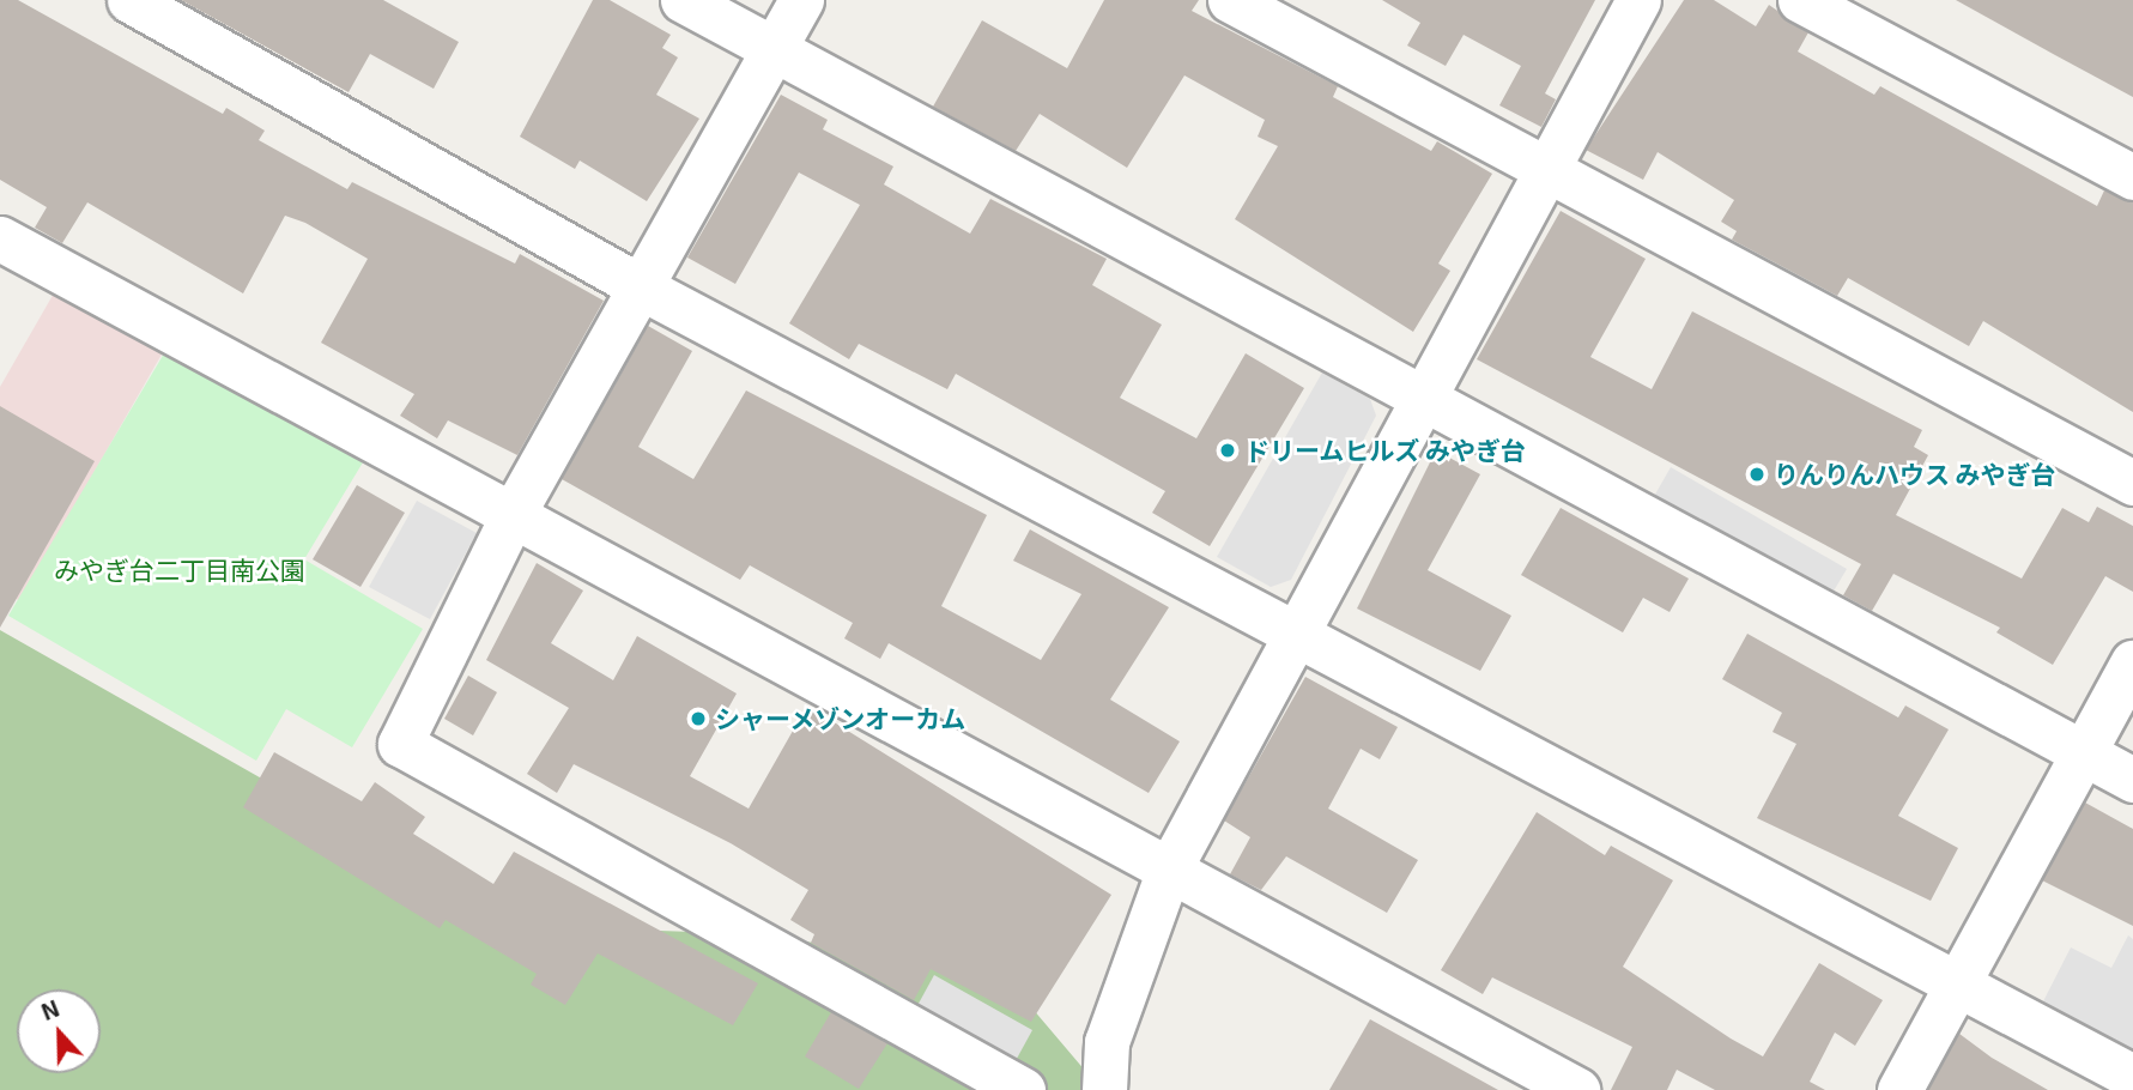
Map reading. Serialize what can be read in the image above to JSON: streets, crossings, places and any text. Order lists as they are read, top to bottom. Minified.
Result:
{"parks":["みやぎ台二丁目南公園"],"places":["ドリームヒルズ みやぎ台","りんりんハウス みやぎ台","シャーメゾンオーカム"],"north":"top"}
